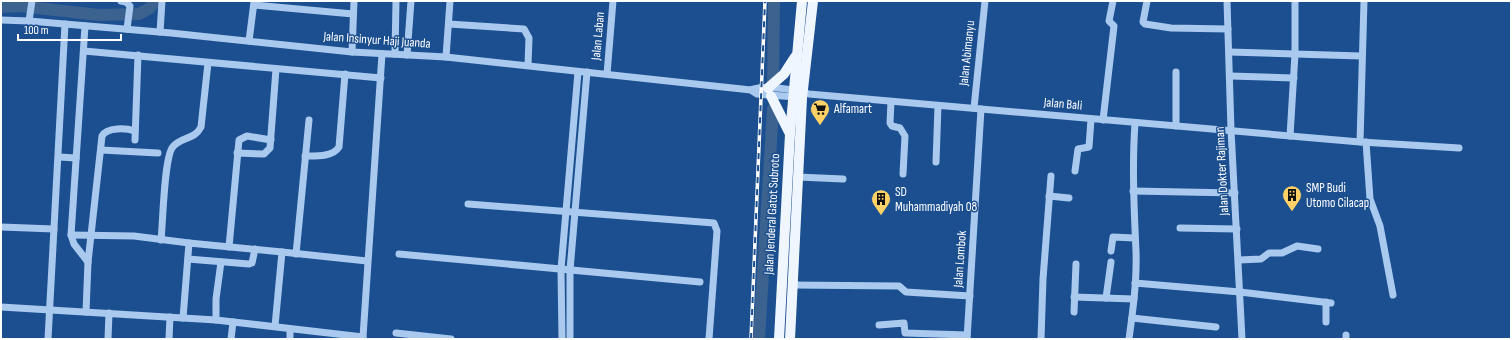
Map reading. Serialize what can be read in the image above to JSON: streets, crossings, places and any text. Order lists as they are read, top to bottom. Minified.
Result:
{"streets":{"main road":["Jalan Jenderal Gatot Subroto"],"street":["Jalan Laban","Jalan Insinyur Haji Juanda","Jalan Abimanyu","Jalan Bali","Jalan Dokter Rajiman","Jalan Lombok"]},"crossings":[["Jalan Laban","Jalan Insinyur Haji Juanda"],["Jalan Insinyur Haji Juanda","Jalan Bali"],["Jalan Insinyur Haji Juanda","Jalan Jenderal Gatot Subroto"],["Jalan Abimanyu","Jalan Bali"],["Jalan Abimanyu","Jalan Lombok"],["Jalan Bali","Jalan Dokter Rajiman"],["Jalan Bali","Jalan Jenderal Gatot Subroto"],["Jalan Bali","Jalan Lombok"]],"places":{"supermarket":["Alfamart"],"building":["SMP Budi Utomo Cilacap","SD Muhammadiyah 08"]},"scale_bar":"100 m"}
